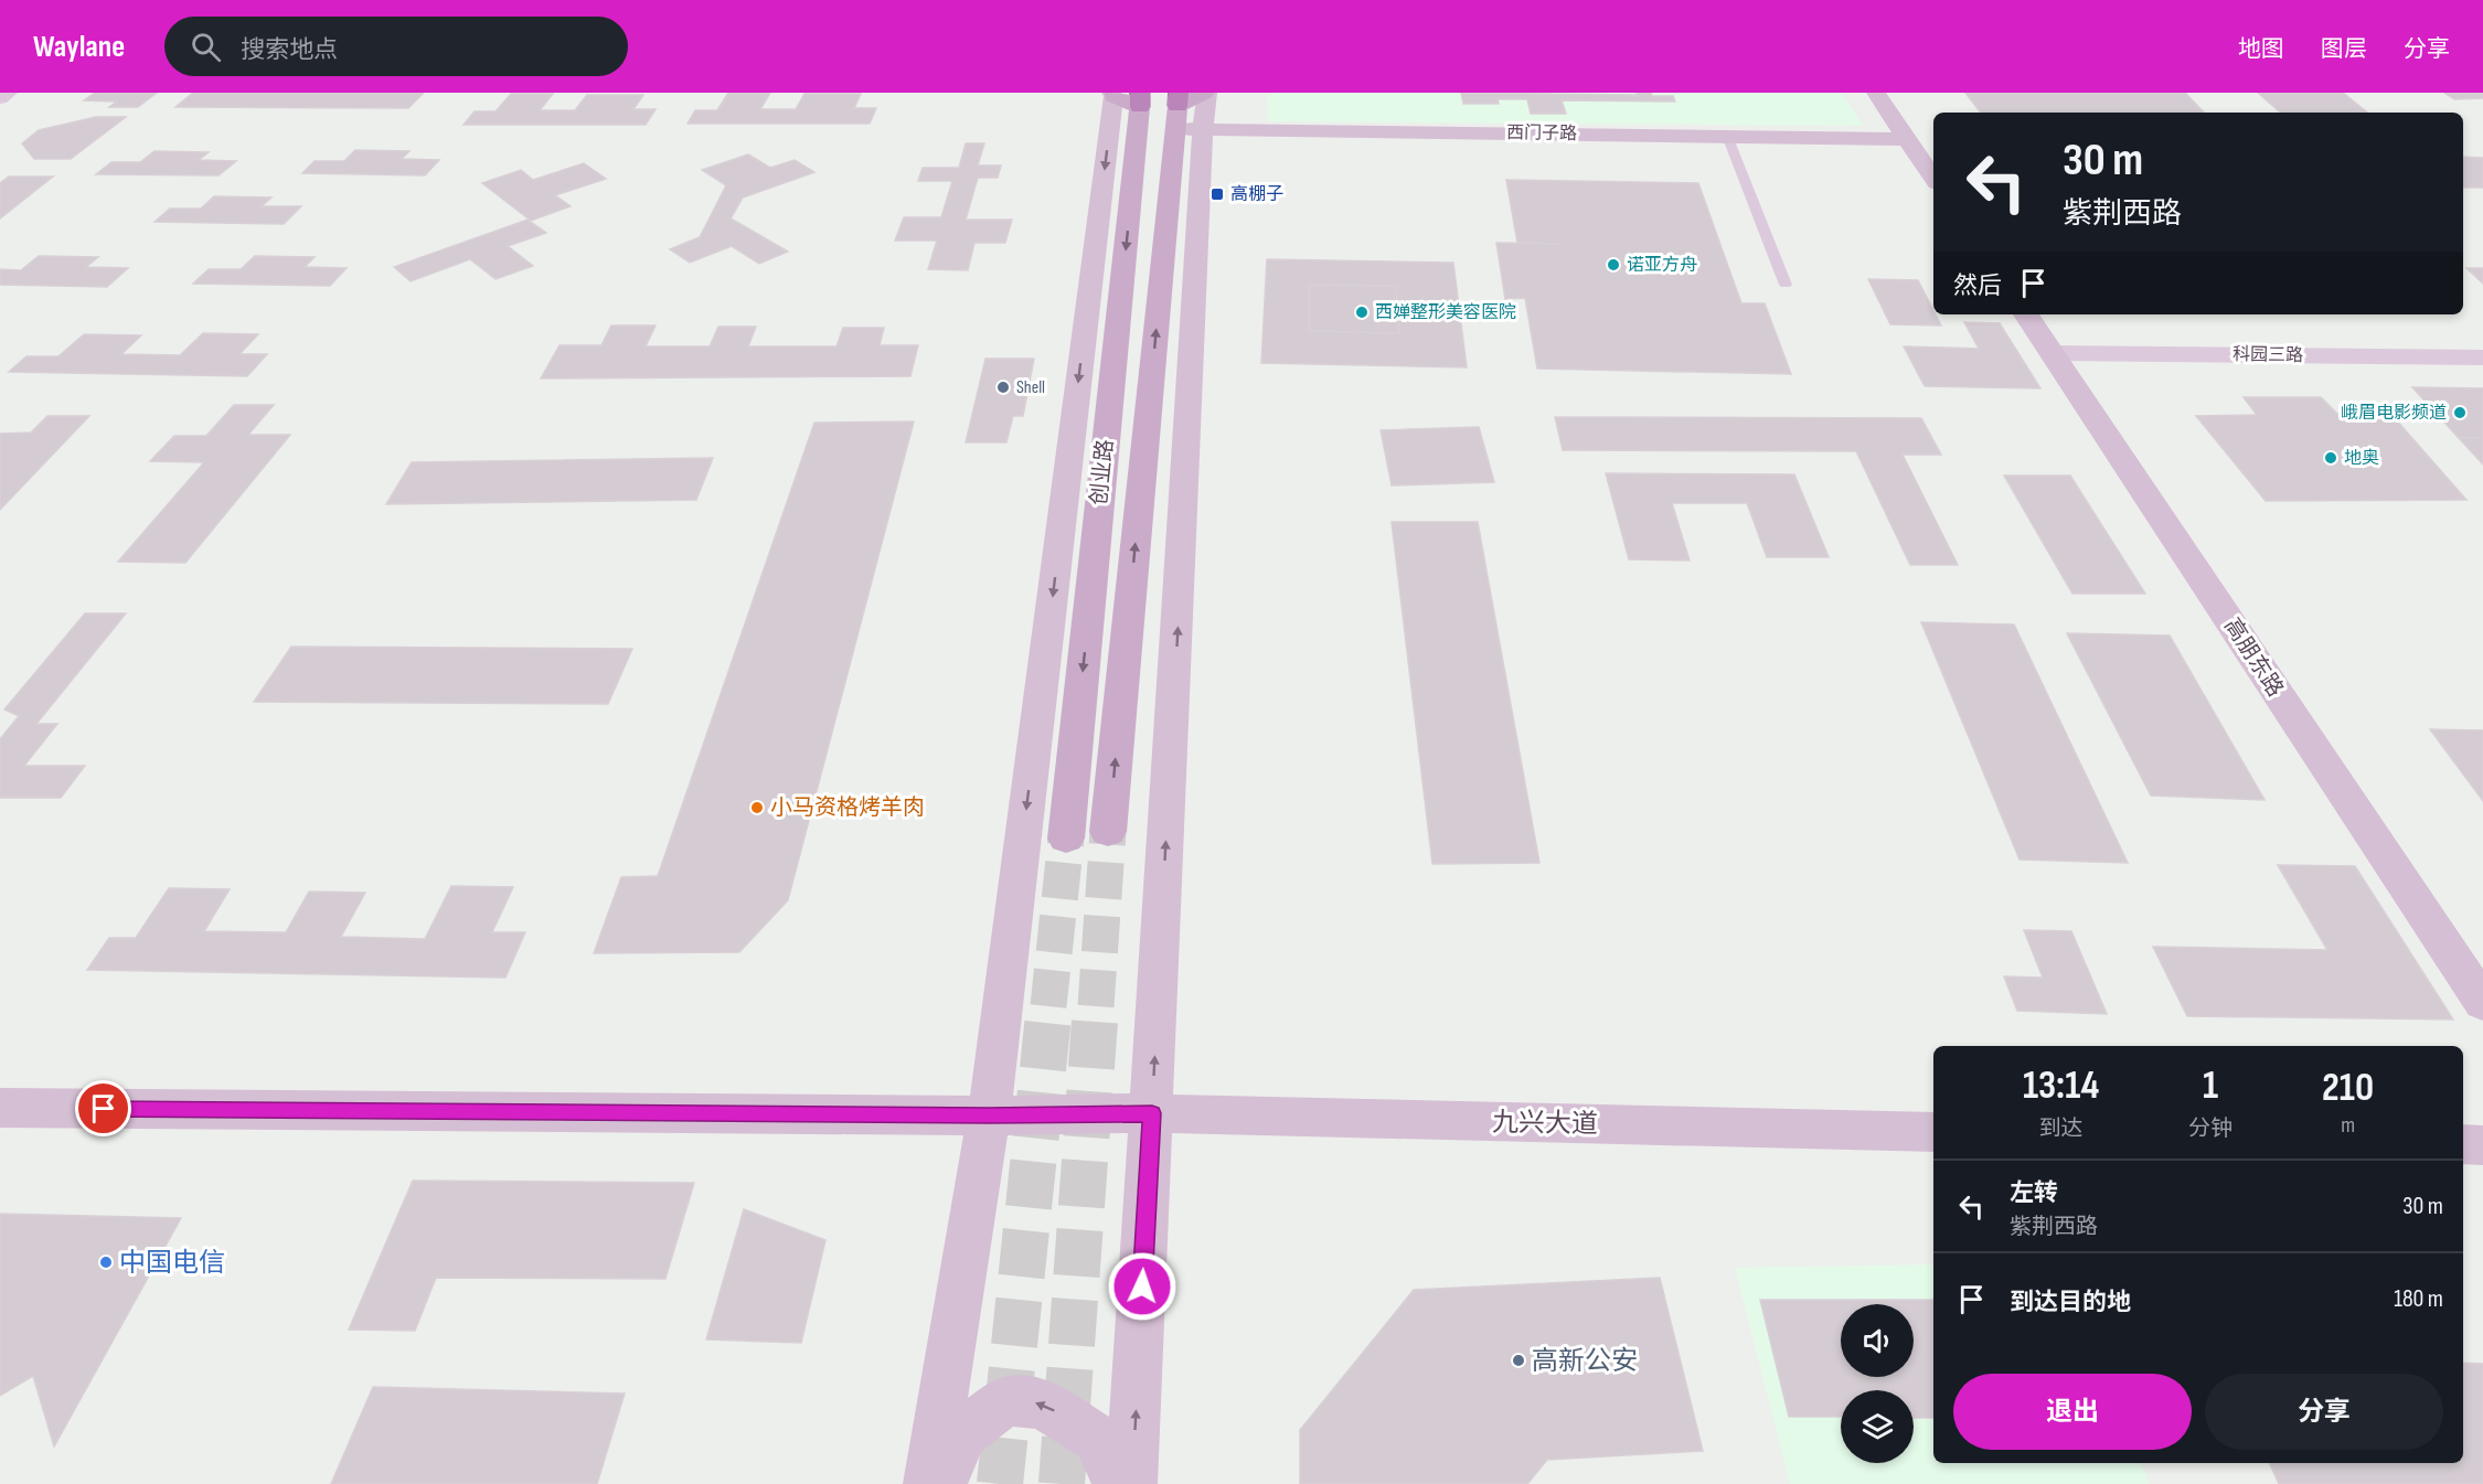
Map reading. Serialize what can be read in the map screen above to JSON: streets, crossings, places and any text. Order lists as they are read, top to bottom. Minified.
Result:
{"streets":{"main road":["创业路"],"street":["西门子路","科园三路","高朋东路","九兴大道"]},"crossings":[["西门子路","创业路"],["科园三路","高朋东路"]],"places":{"transit":["高棚子"],"other":["诺亚方舟","西婵整形美容医院","Shell","峨眉电影频道","地奥","小马资格烤羊肉","中国电信","高新公安"]},"page":{"header":"Waylane","search":"搜索地点","nav":["地图","图层","分享"],"turn":["30 m","紫荆西路"],"then":"然后","eta":["13:14","到达","1","分钟","210","m"],"list":[{"name":"左转","note":"紫荆西路","value":"30 m"},{"name":"到达目的地","value":"180 m"}],"buttons":["退出","分享"]}}
